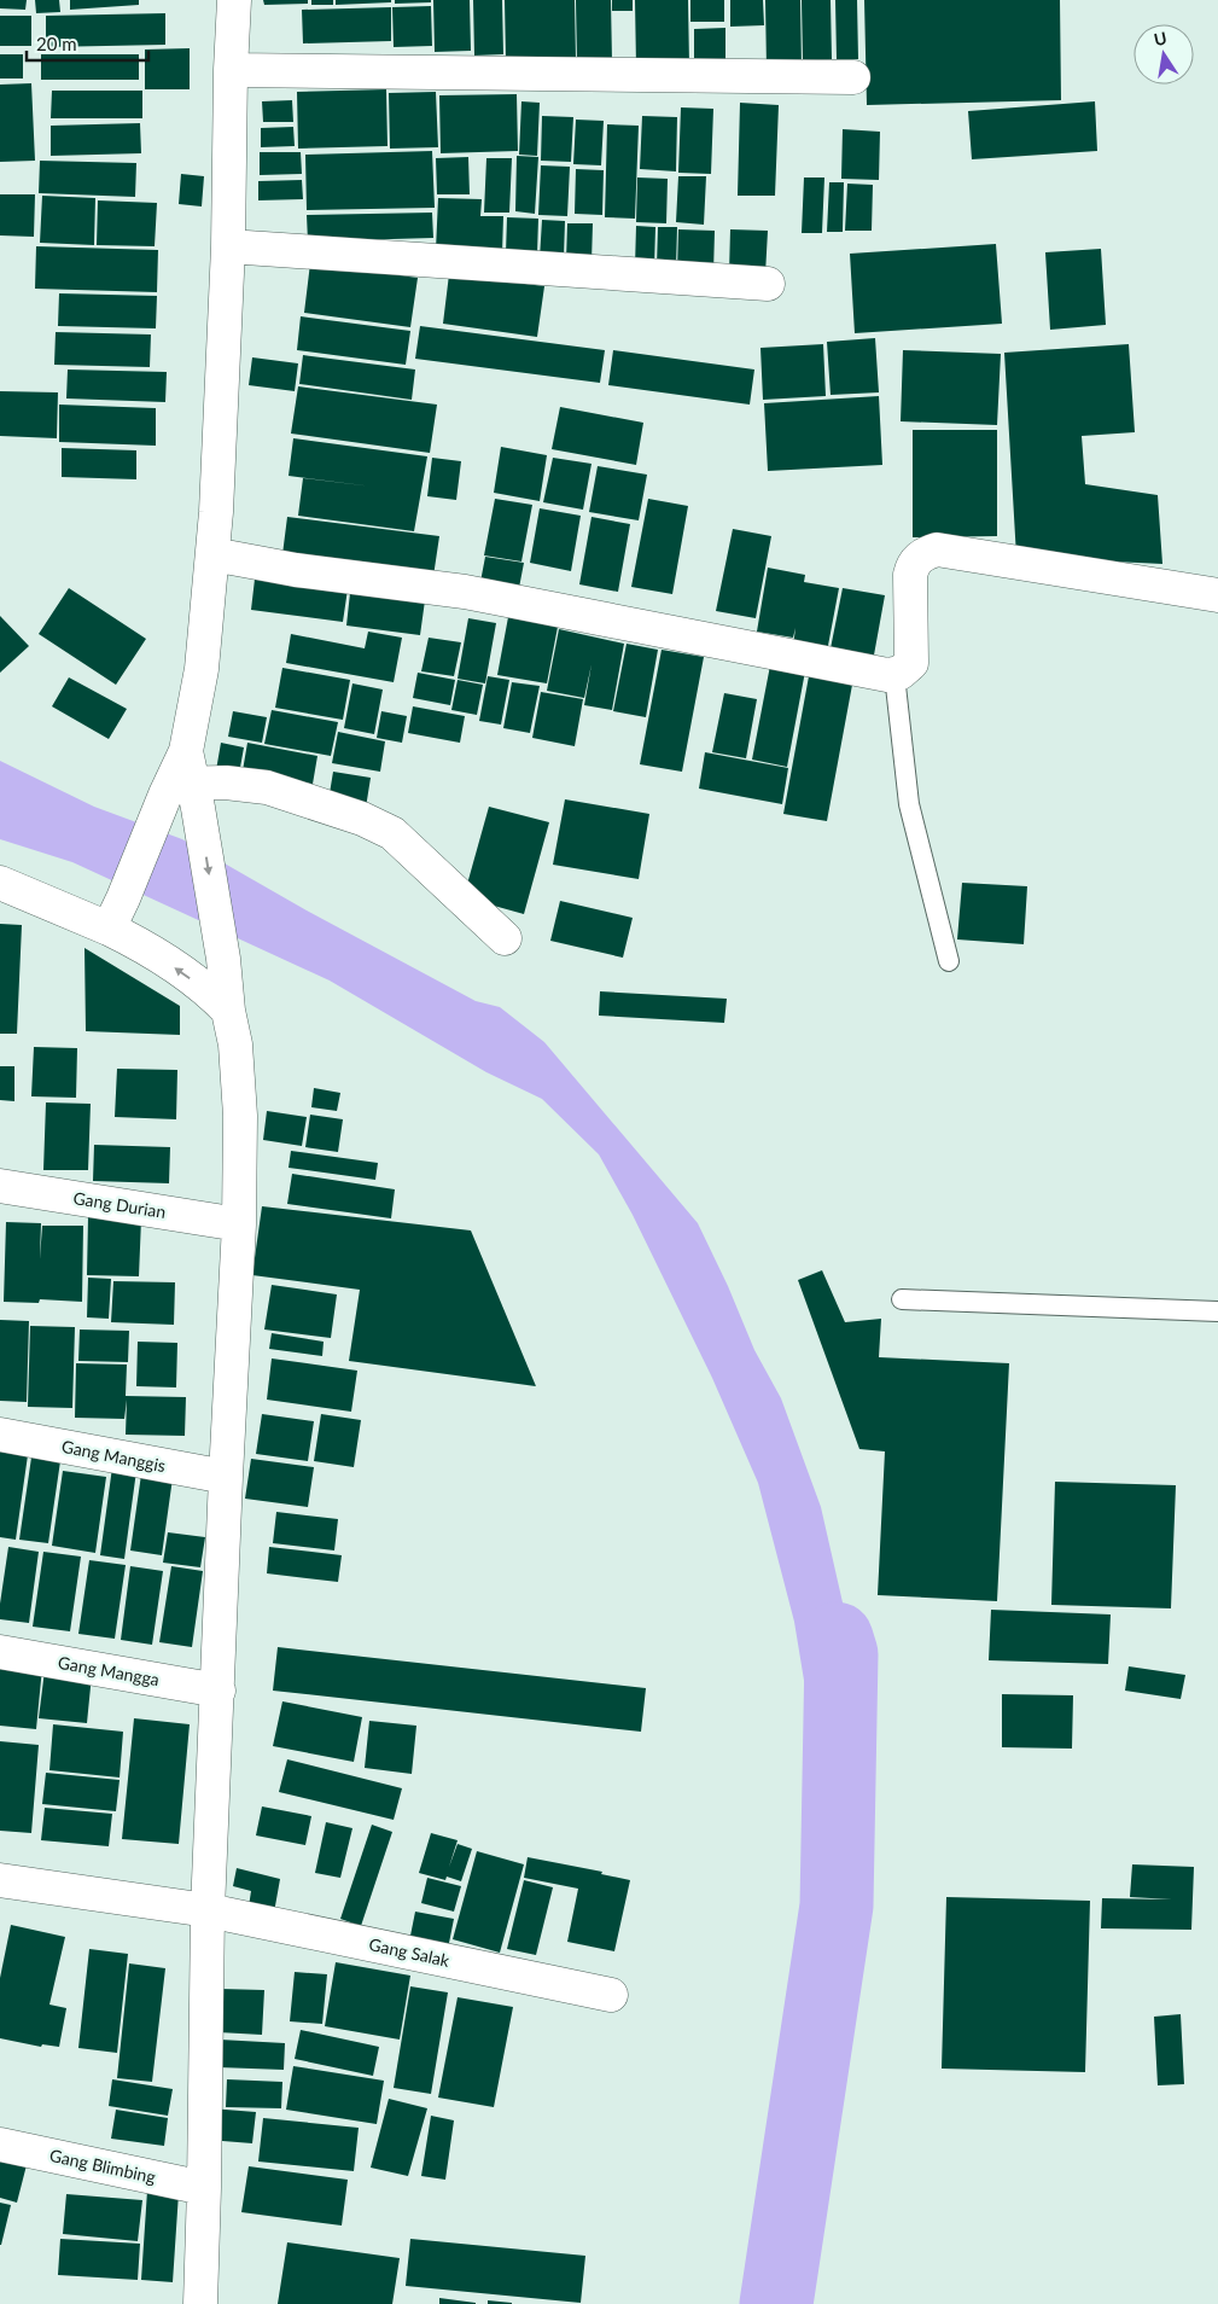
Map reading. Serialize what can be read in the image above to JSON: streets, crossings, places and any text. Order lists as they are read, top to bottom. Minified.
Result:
{"streets":{"street":["Gang Durian","Gang Manggis","Gang Mangga","Gang Salak","Gang Blimbing"]},"scale_bar":"20 m","north":"top"}
